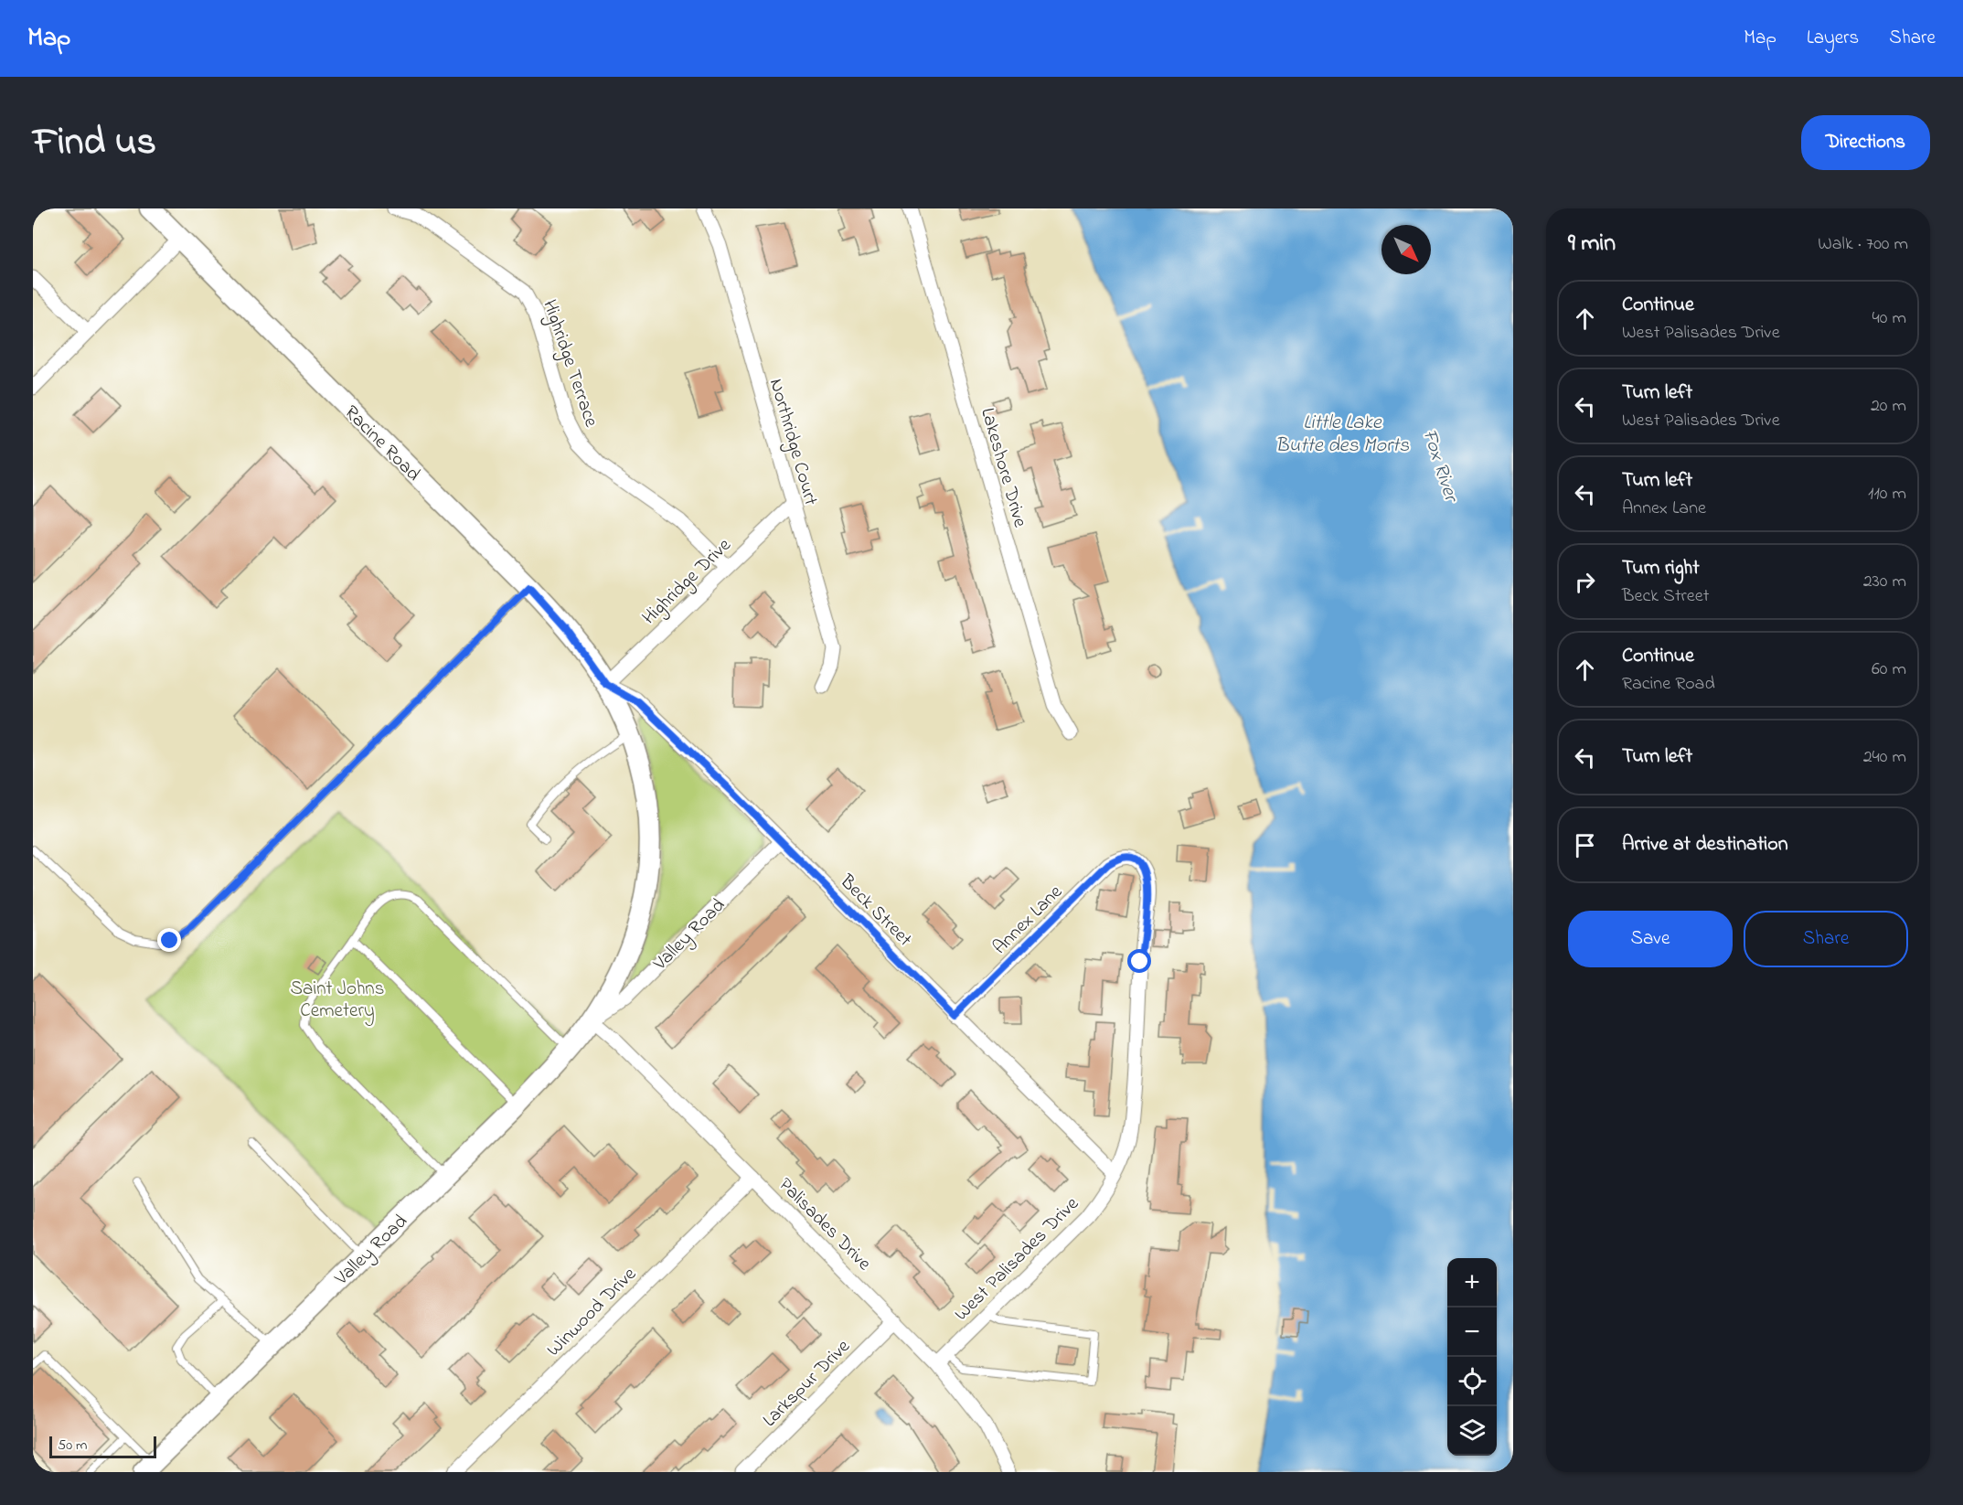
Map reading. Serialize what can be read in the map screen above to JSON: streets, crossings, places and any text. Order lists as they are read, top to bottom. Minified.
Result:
{"streets":{"main road":["Racine Road","Valley Road"],"street":["Highridge Terrace","Northridge Court","Lakeshore Drive","Highridge Drive","Beck Street","Annex Lane","Palisades Drive","West Palisades Drive","Winwood Drive","Larkspur Drive"]},"crossings":[["Highridge Terrace","Highridge Drive"],["Northridge Court","Highridge Drive"],["Racine Road","Highridge Drive"],["Racine Road","Beck Street"],["Racine Road","Valley Road"],["Highridge Drive","Beck Street"],["Highridge Drive","Valley Road"],["Beck Street","Annex Lane"],["Beck Street","Valley Road"],["Beck Street","West Palisades Drive"],["Annex Lane","West Palisades Drive"],["Valley Road","Palisades Drive"],["Palisades Drive","West Palisades Drive"],["Palisades Drive","Winwood Drive"],["Palisades Drive","Larkspur Drive"]],"water":["Little Lake Butte des Morts","Fox River"],"parks":["Saint Johns Cemetery"],"scale_bar":"50 m","north":"bottom right","page":{"header":"Map","nav":["Map","Layers","Share"],"title":"Find us","buttons":["Directions",["Save","Share"]],"heading":["9 min","Walk · 700 m"],"list":[["Continue","West Palisades Drive","40 m"],["Turn left","West Palisades Drive","20 m"],["Turn left","Annex Lane","110 m"],["Turn right","Beck Street","230 m"],["Continue","Racine Road","60 m"],["Turn left","240 m"],"Arrive at destination"],"map_buttons":["+","−"],"scale":"50 m"}}
